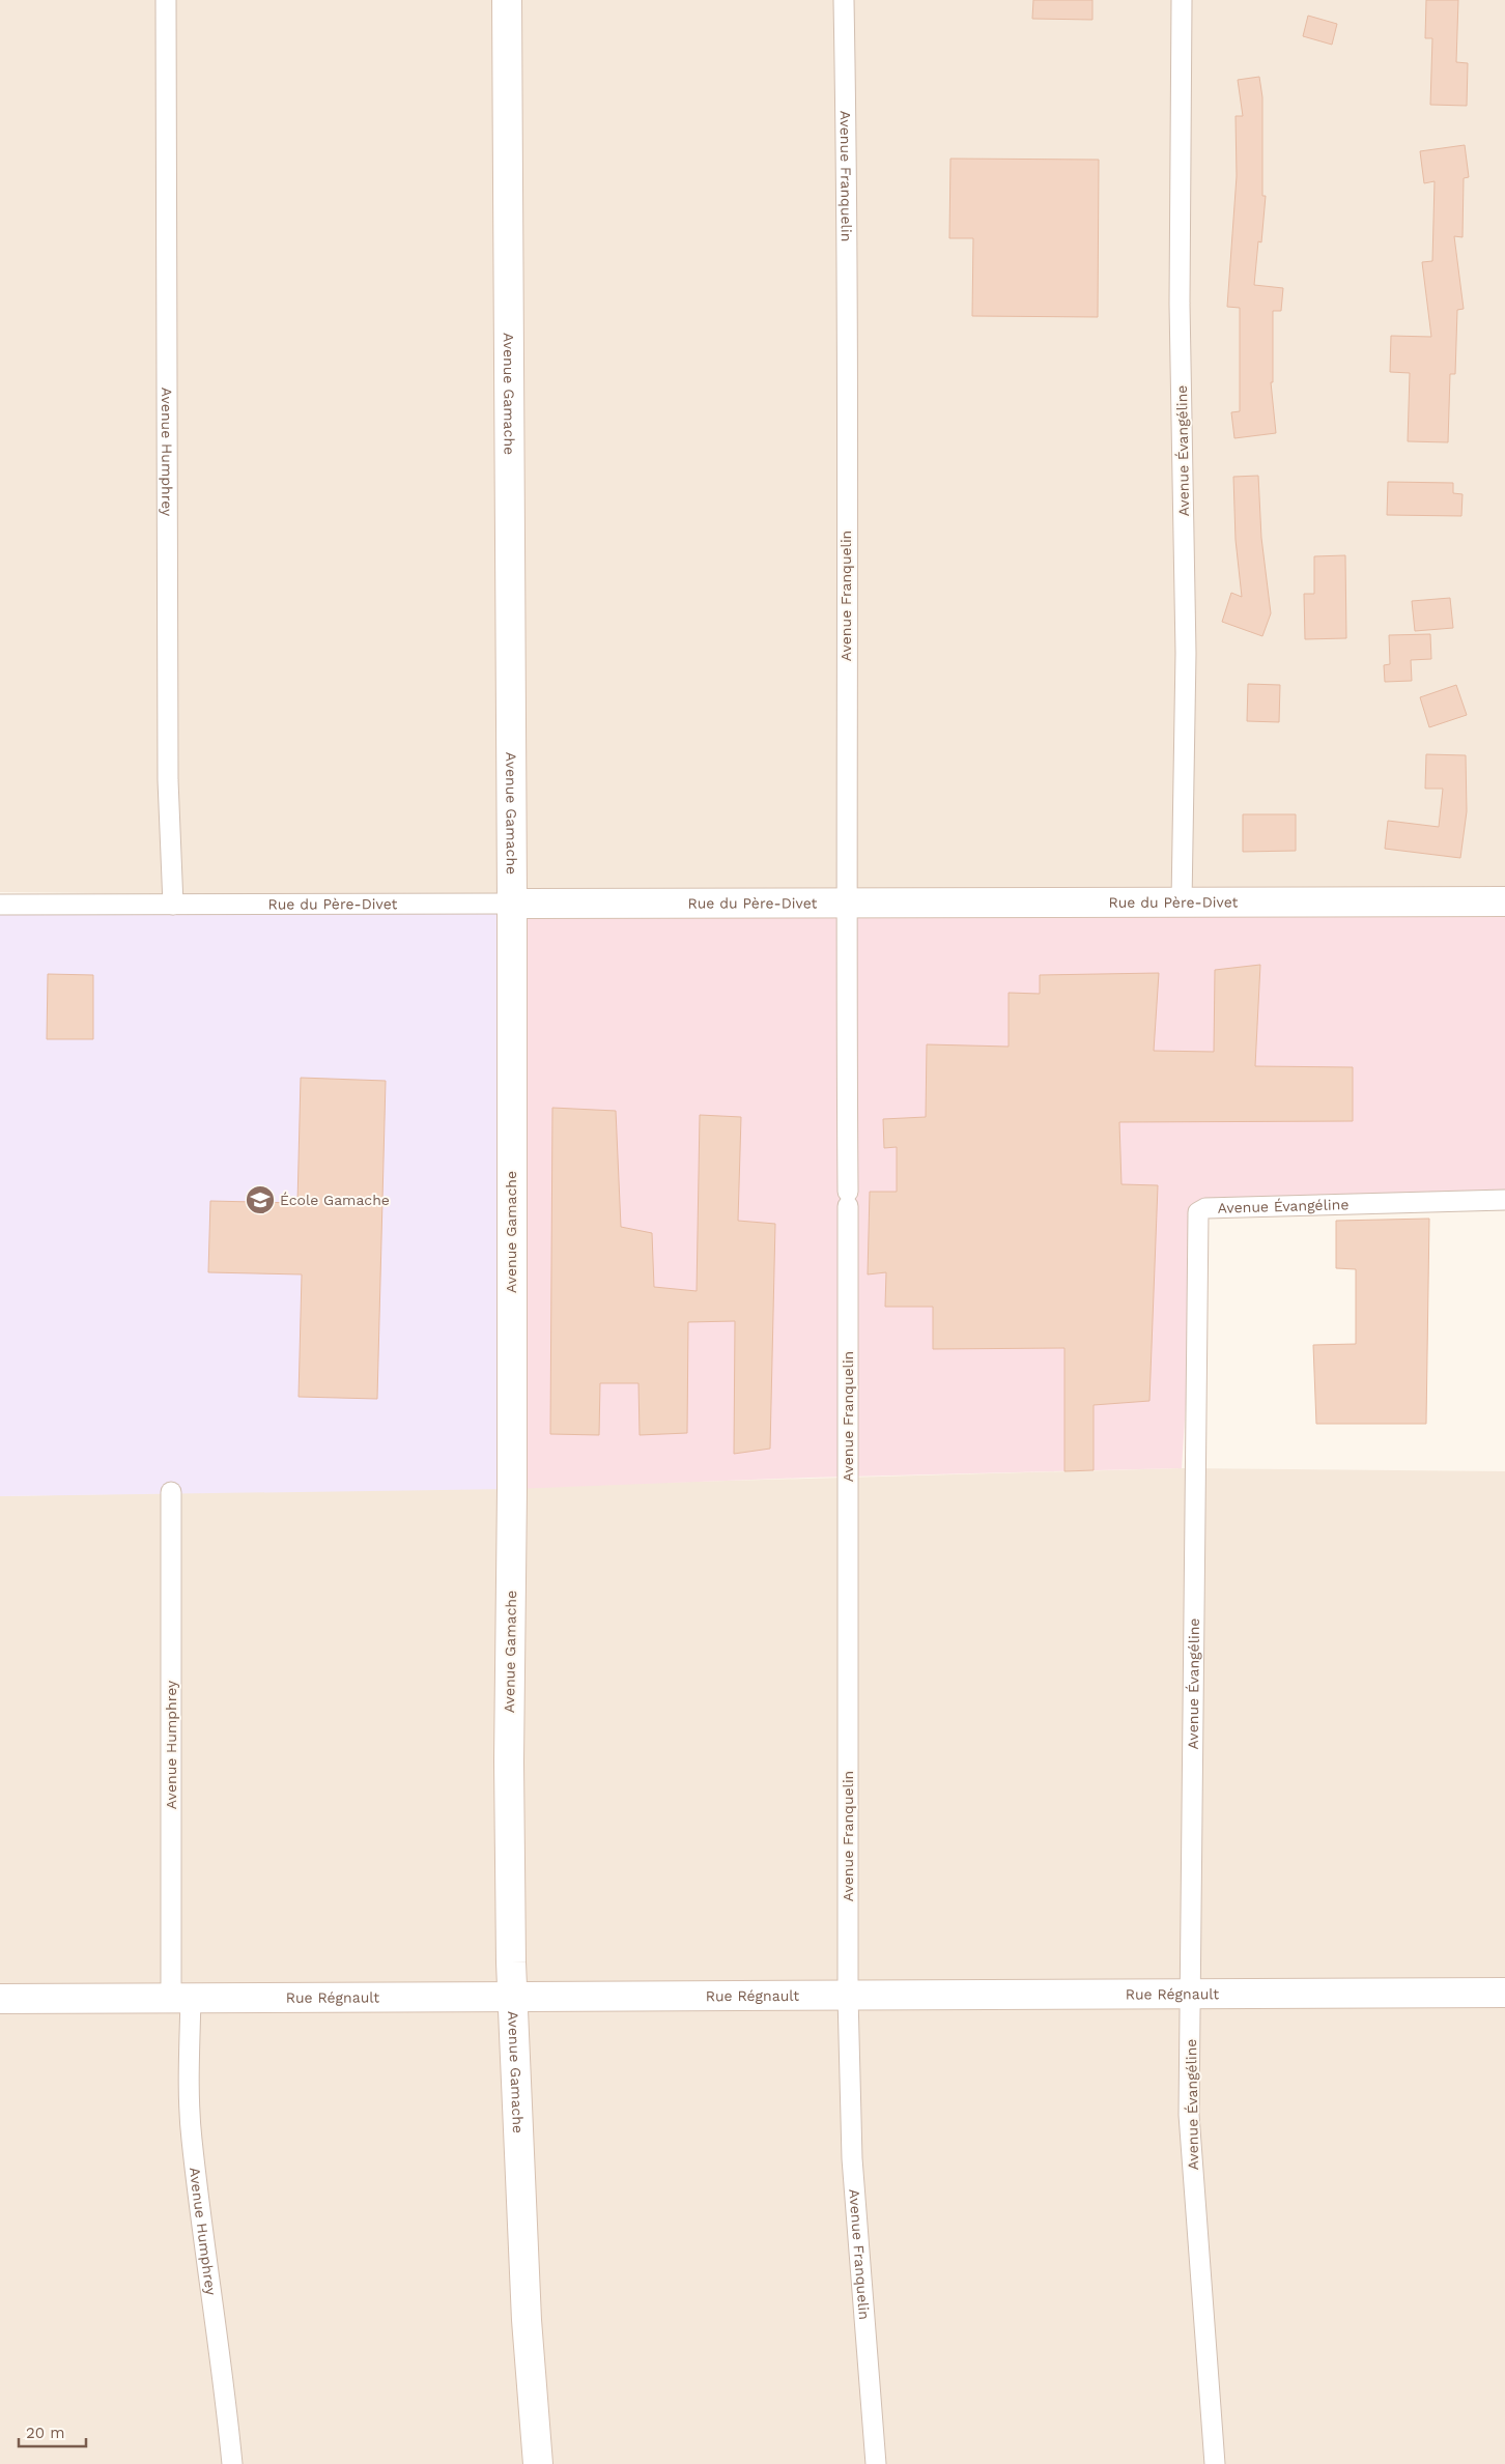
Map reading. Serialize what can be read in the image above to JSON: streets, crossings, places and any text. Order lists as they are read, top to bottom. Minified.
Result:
{"streets":{"street":["Avenue Franquelin","Avenue Gamache","Avenue Évangéline","Avenue Humphrey","Rue du Père-Divet","Rue Régnault"]},"crossings":[["Avenue Franquelin","Rue du Père-Divet"],["Avenue Franquelin","Rue Régnault"],["Avenue Gamache","Rue du Père-Divet"],["Avenue Gamache","Rue Régnault"],["Avenue Évangéline","Rue du Père-Divet"],["Avenue Évangéline","Rue Régnault"],["Avenue Humphrey","Rue du Père-Divet"],["Avenue Humphrey","Rue Régnault"]],"places":{"school or university":["École Gamache"]},"scale_bar":"20 m"}
